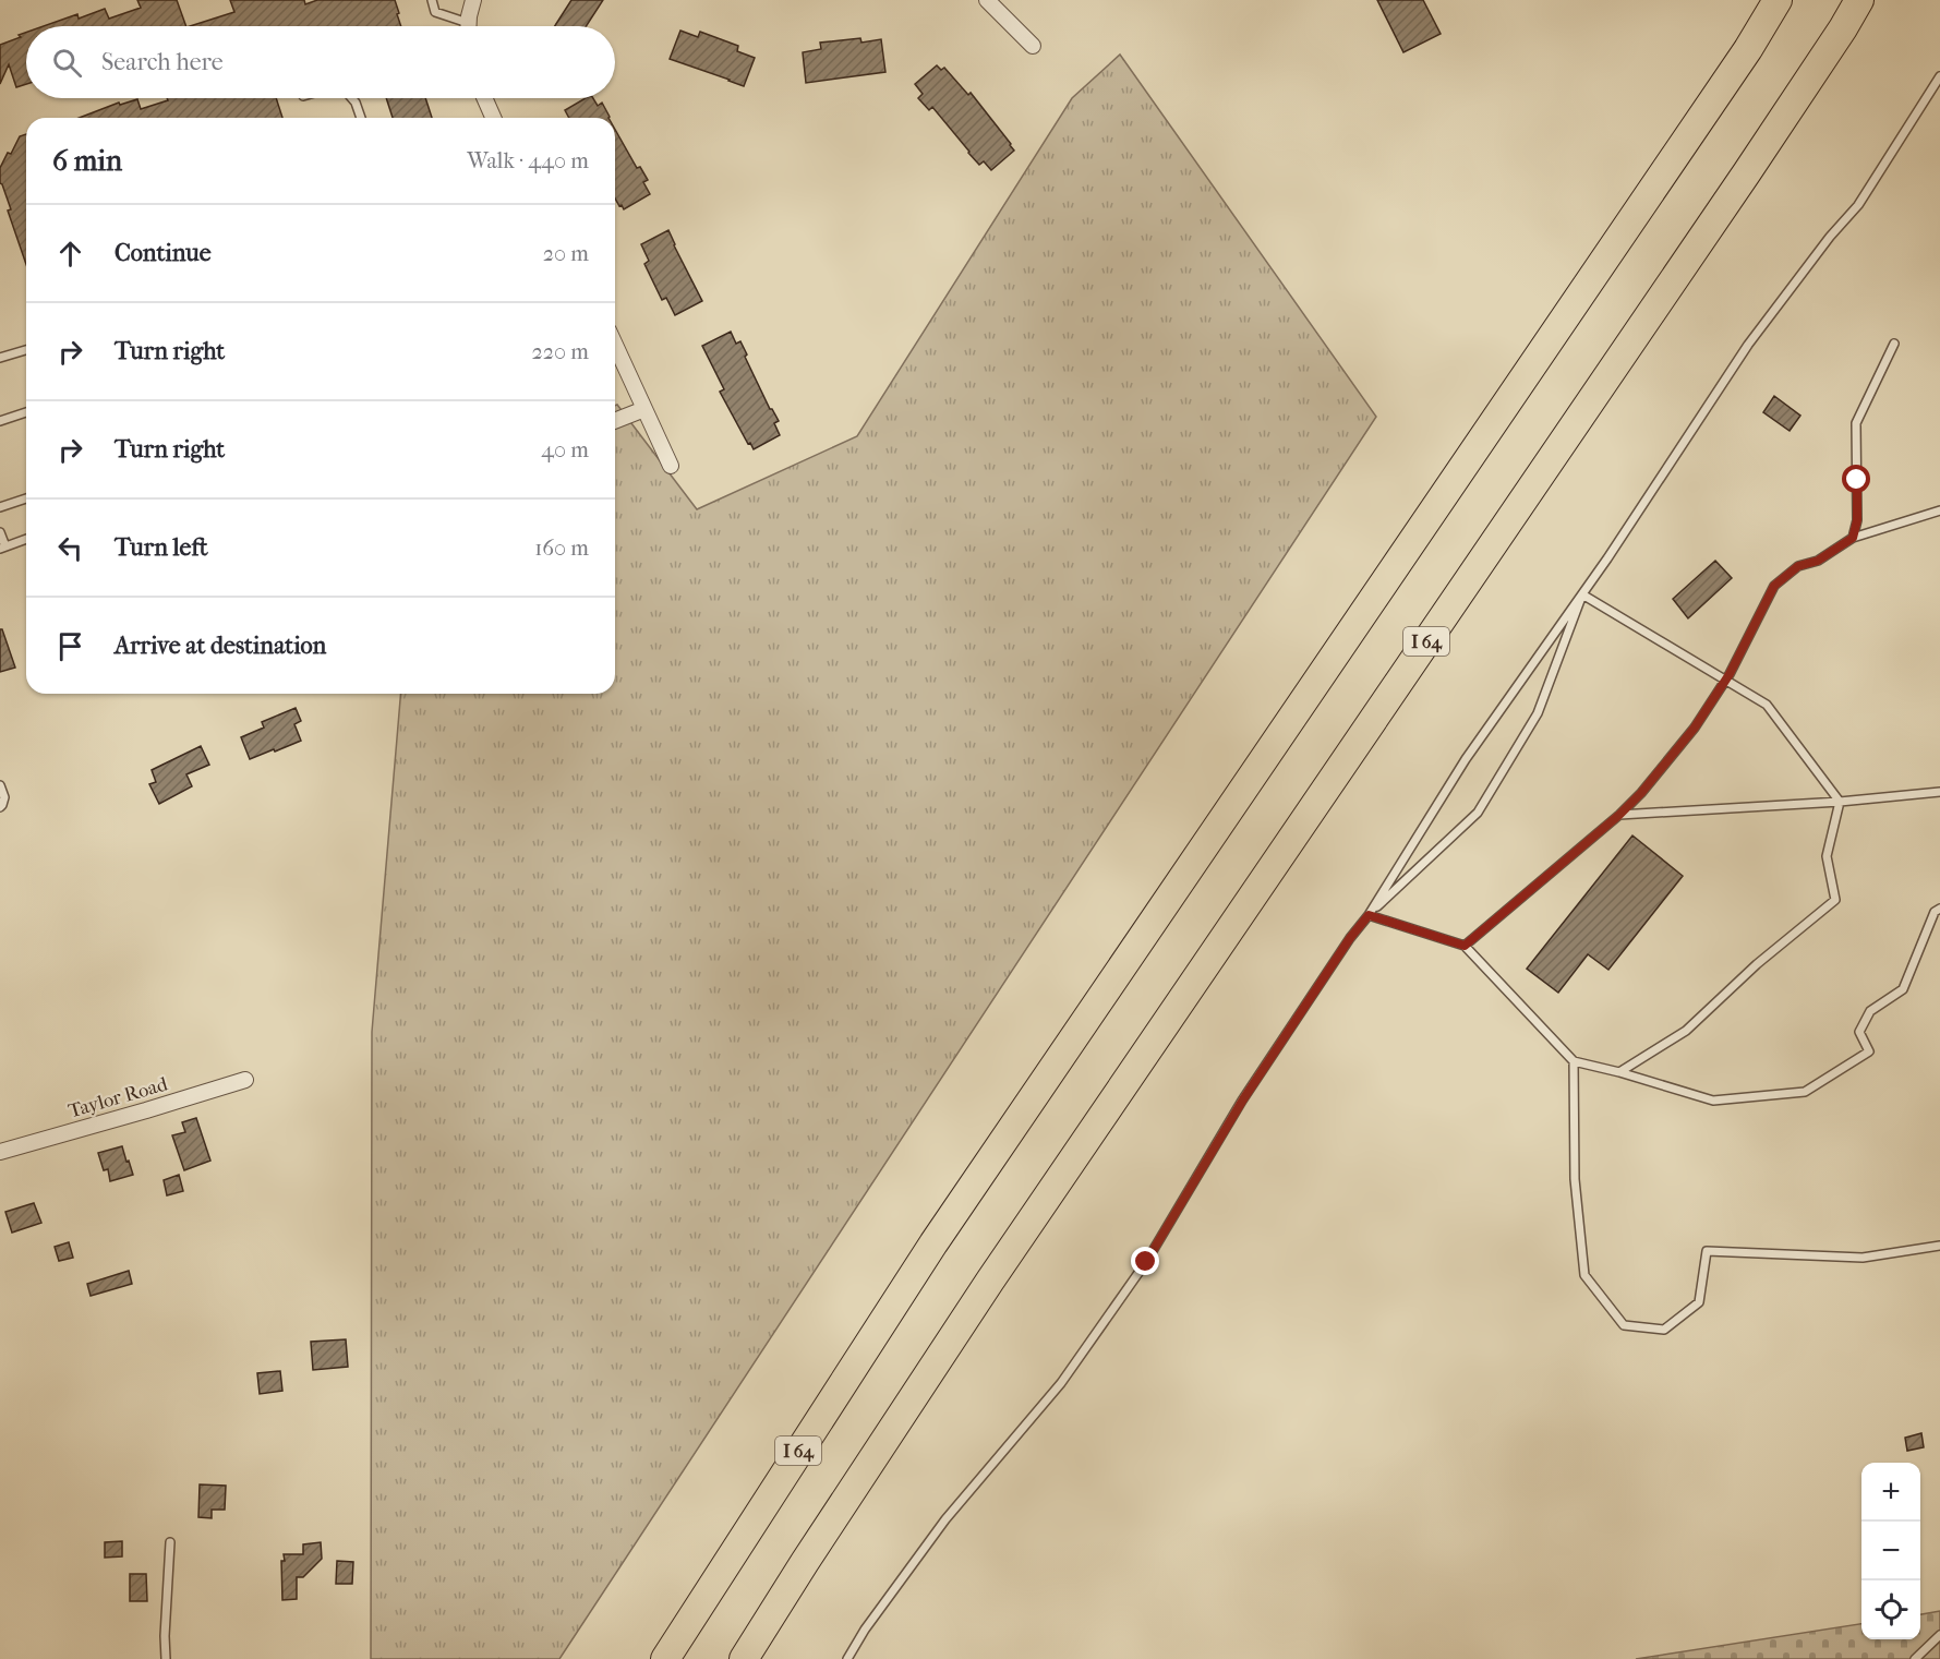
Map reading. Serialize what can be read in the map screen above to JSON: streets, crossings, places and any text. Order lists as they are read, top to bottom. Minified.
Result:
{"streets":{"highway":["I 64"],"street":["Taylor Road"]},"page":{"search":"Search here","heading":["6 min","Walk · 440 m"],"list":[["Continue","20 m"],["Turn right","220 m"],["Turn right","40 m"],["Turn left","160 m"],"Arrive at destination"],"map_buttons":["+","−"]}}
